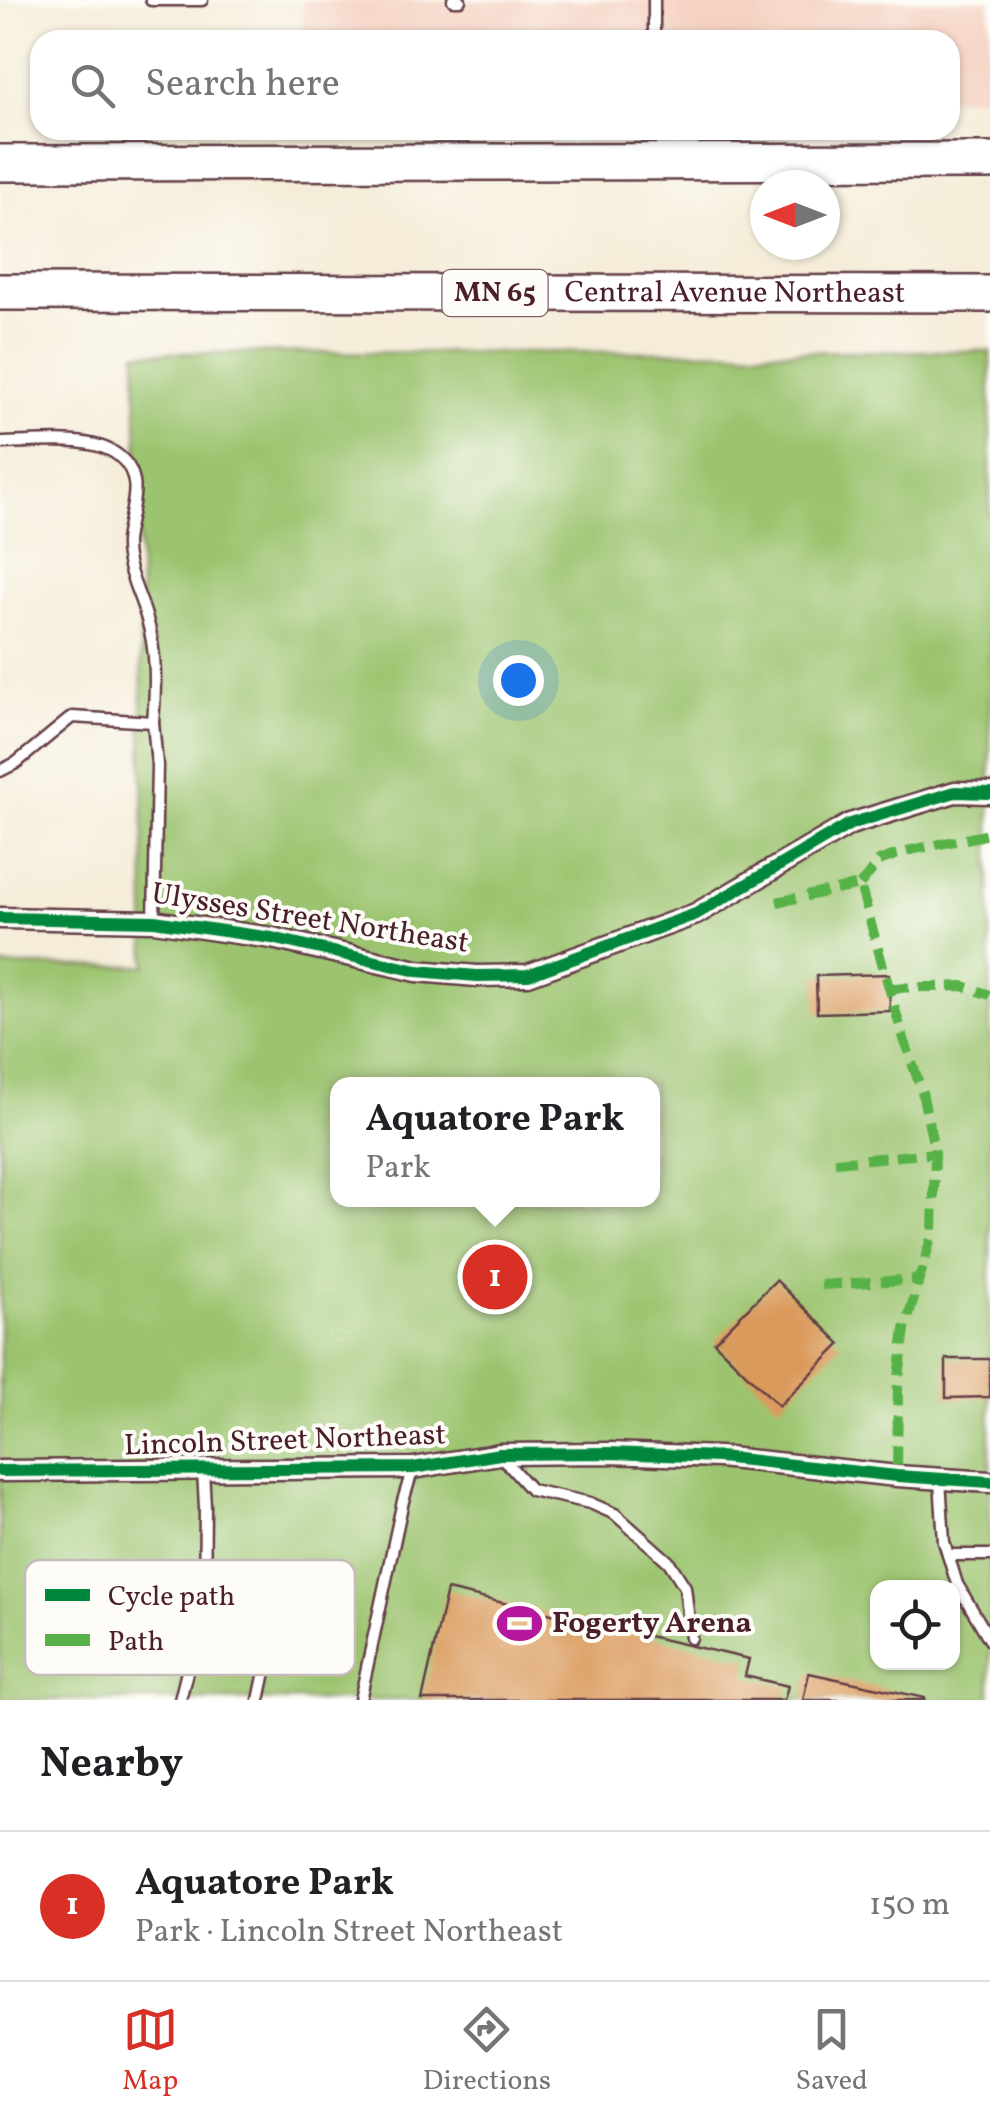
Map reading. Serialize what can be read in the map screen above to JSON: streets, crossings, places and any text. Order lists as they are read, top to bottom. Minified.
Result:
{"streets":{"highway":["MN 65","Central Avenue Northeast"],"street":["Ulysses Street Northeast","Lincoln Street Northeast"]},"places":{"sports":["Fogerty Arena"]},"legend":["Cycle path","Path"],"north":"left","page":{"search":"Search here","popup":["Aquatore Park","Park"],"pins":"1","heading":"Nearby","list":[{"mark":"1","name":"Aquatore Park","note":"Park · Lincoln Street Northeast","value":"150 m"}],"nav":["Map","Directions","Saved"]}}
